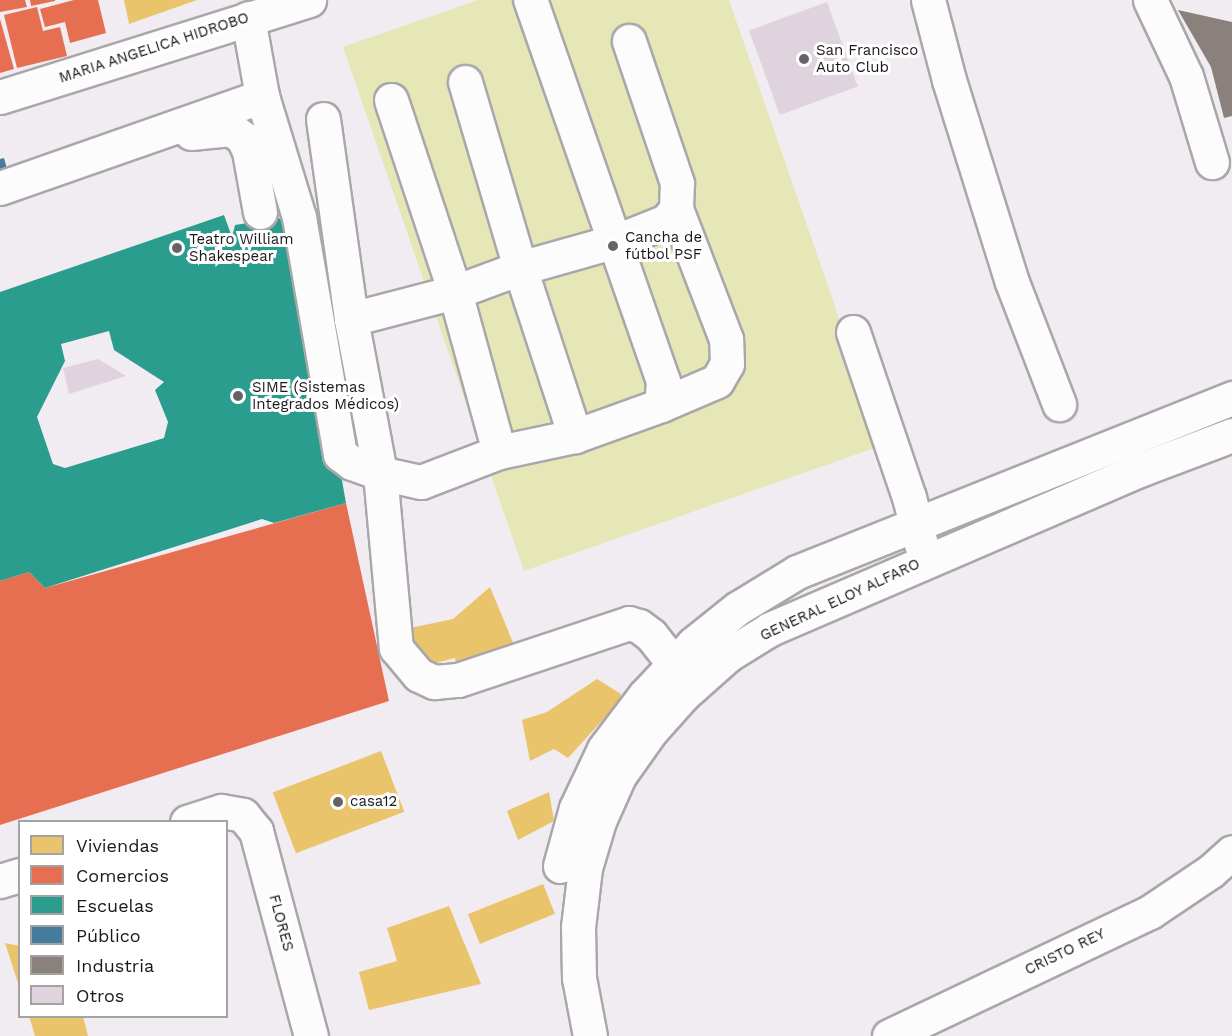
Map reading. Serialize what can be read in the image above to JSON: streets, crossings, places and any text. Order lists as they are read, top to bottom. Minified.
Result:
{"streets":{"street":["MARIA ANGELICA HIDROBO","GENERAL ELOY ALFARO","FLORES","CRISTO REY"]},"places":["San Francisco Auto Club","Cancha de fútbol PSF","Teatro William Shakespear","SIME (Sistemas Integrados Médicos)","casa12"],"legend":["Viviendas","Comercios","Escuelas","Público","Industria","Otros"]}
